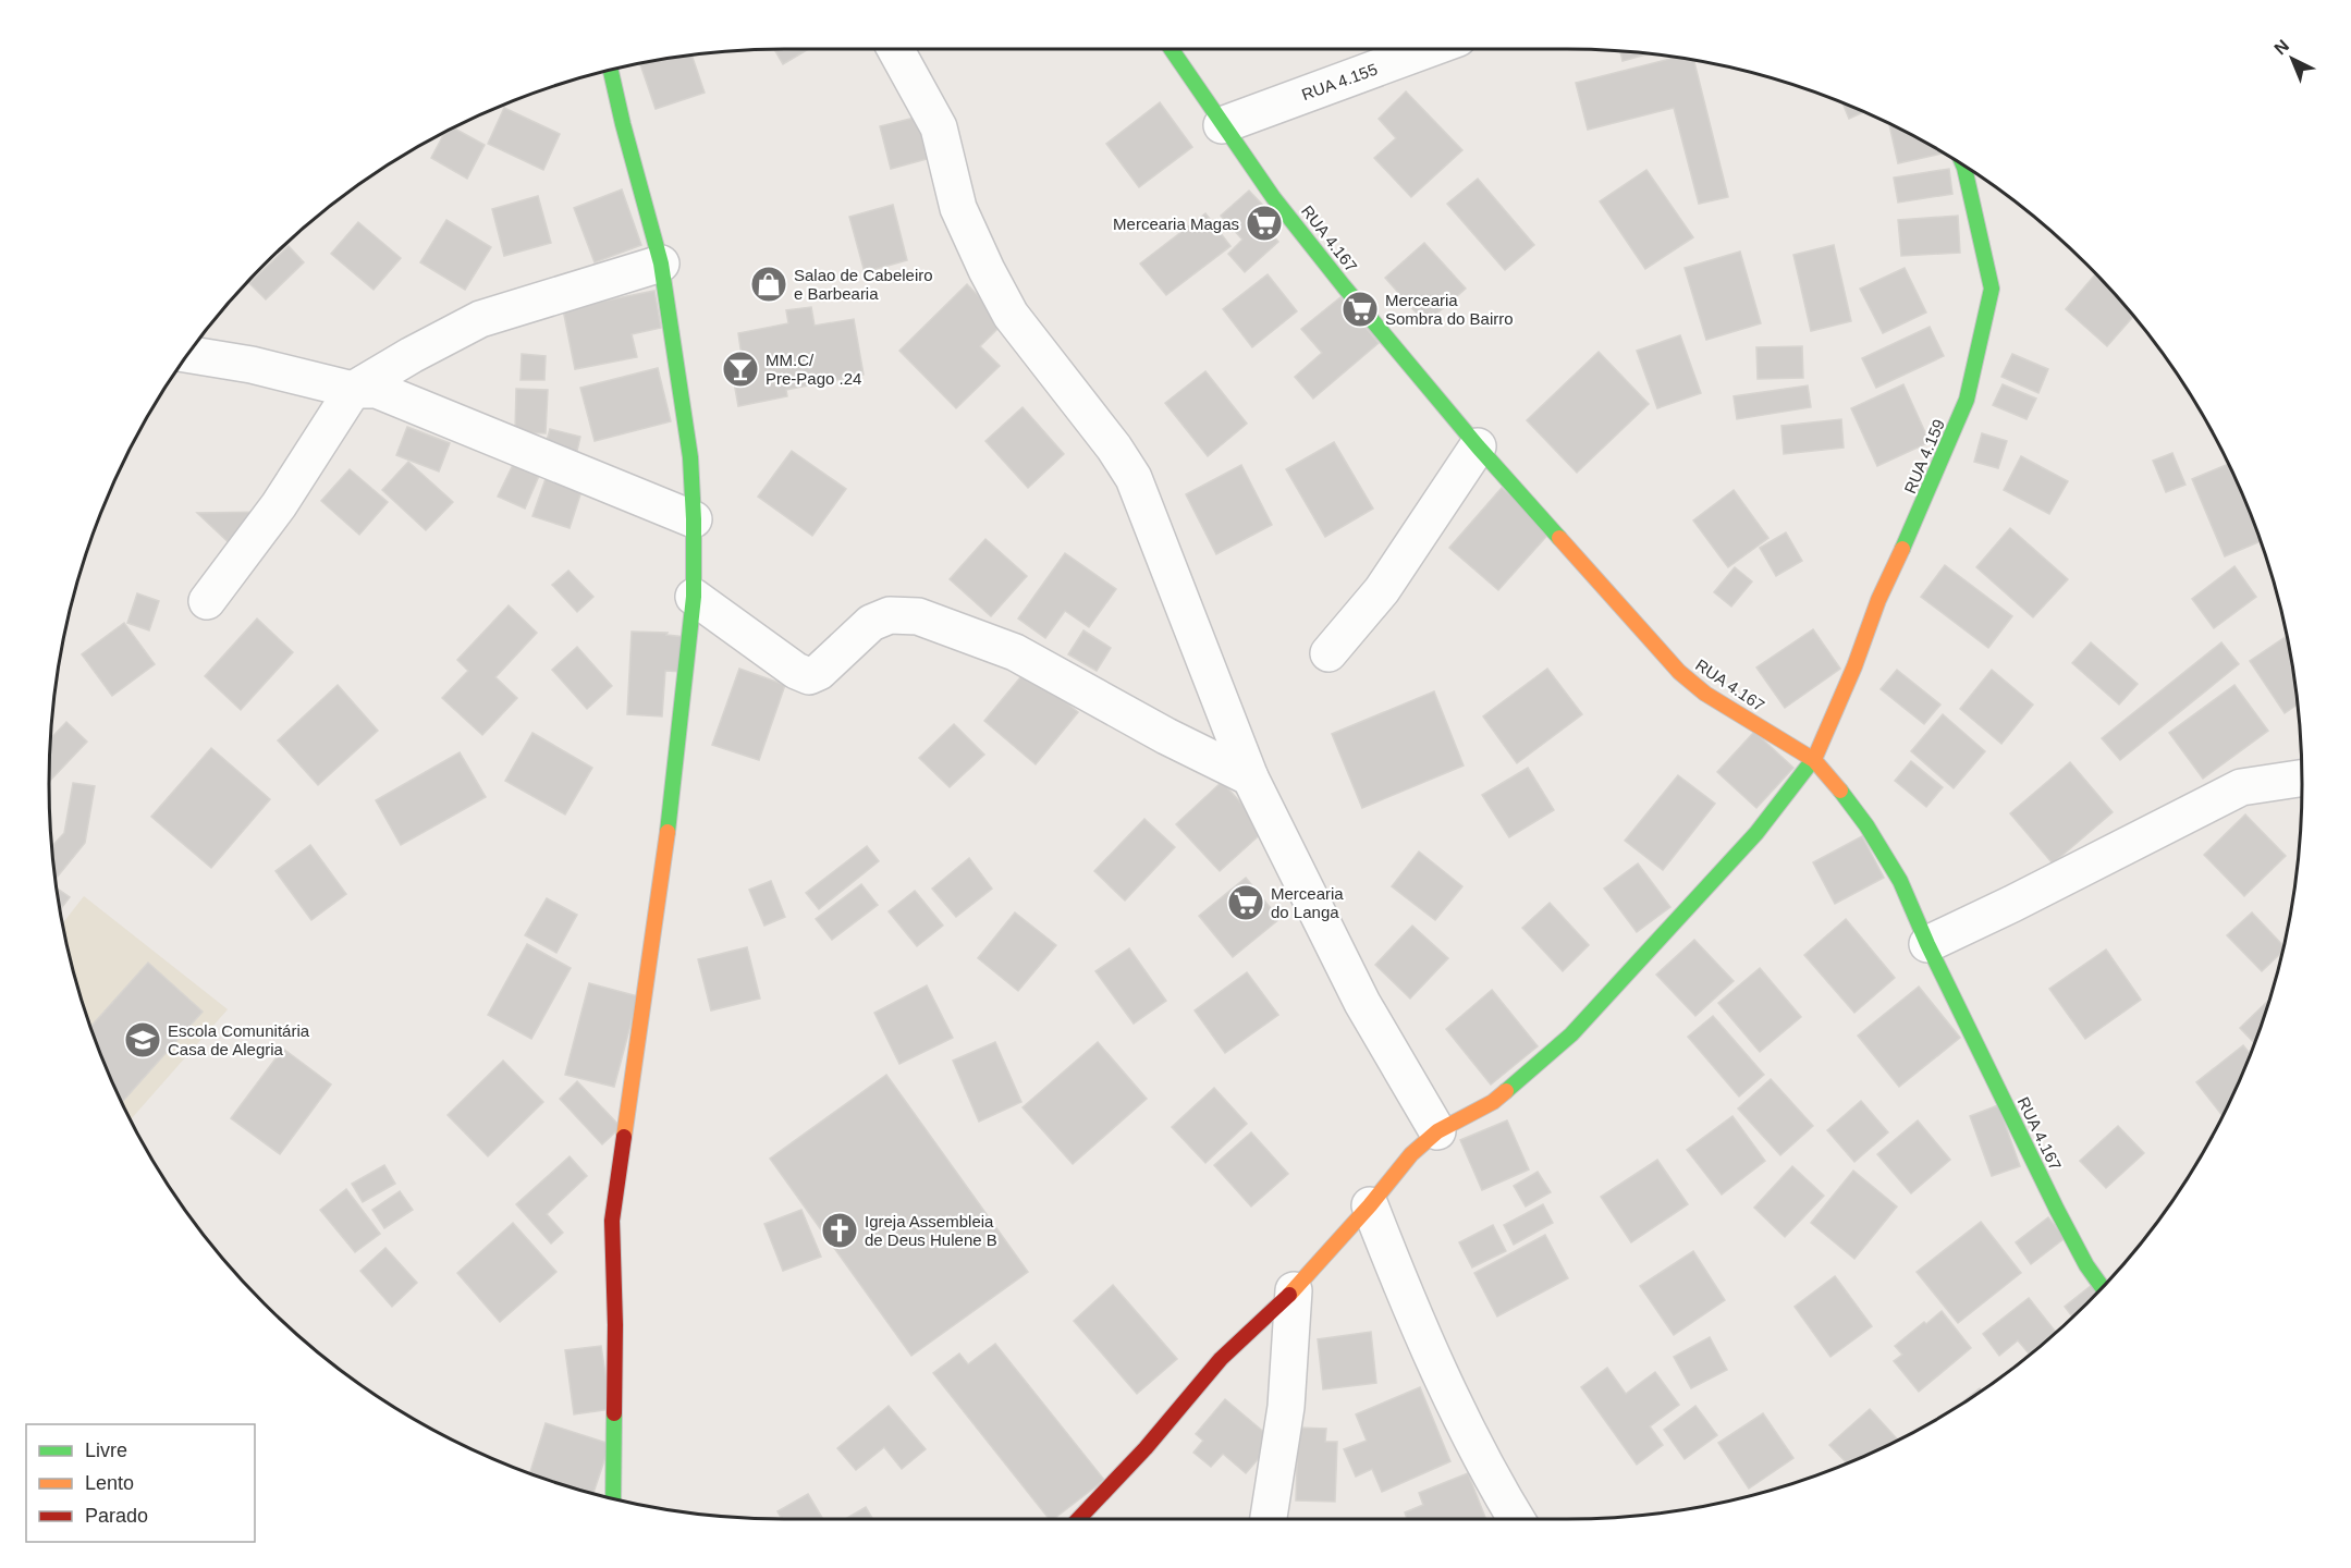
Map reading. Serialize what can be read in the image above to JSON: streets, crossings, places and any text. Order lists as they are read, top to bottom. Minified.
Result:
{"streets":{"street":["RUA 4.155","RUA 4.167","RUA 4.159"]},"crossings":[["RUA 4.155","RUA 4.167"],["RUA 4.167","RUA 4.159"]],"places":{"supermarket":["Mercearia Magas","Mercearia Sombra do Bairro","Mercearia do Langa"],"shop":["Salao de Cabeleiro e Barbearia"],"bar":["MM.C/ Pre-Pago .24"],"school or university":["Escola Comunitária Casa de Alegria"],"church":["Igreja Assembleia de Deus Hulene B"]},"legend":["Livre","Lento","Parado"],"north":"top left"}
